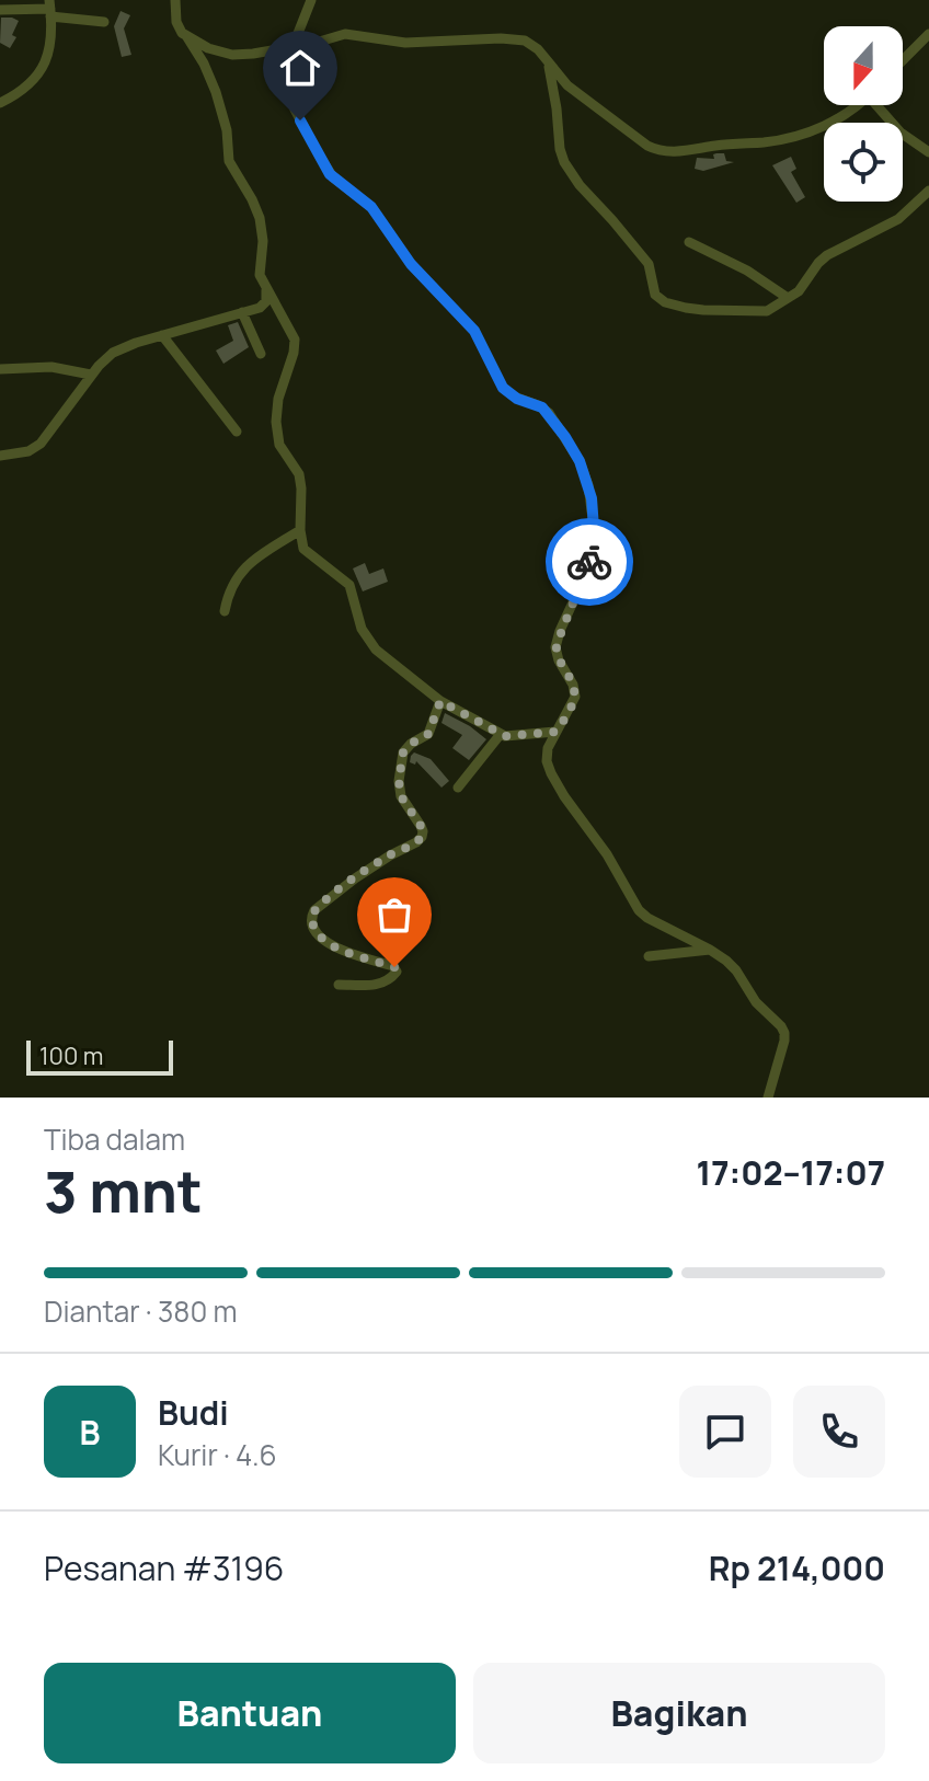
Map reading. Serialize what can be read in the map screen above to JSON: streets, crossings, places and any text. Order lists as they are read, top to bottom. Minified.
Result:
{"scale_bar":"100 m","north":"bottom","page":{"scale":"100 m","heading":["3 mnt","Tiba dalam","17:02–17:07"],"panel":["Budi","Kurir · 4.6","Pesanan #3196","Rp 214,000"],"bar":"Diantar · 380 m","round":"B","buttons":["Bantuan","Bagikan"]}}
